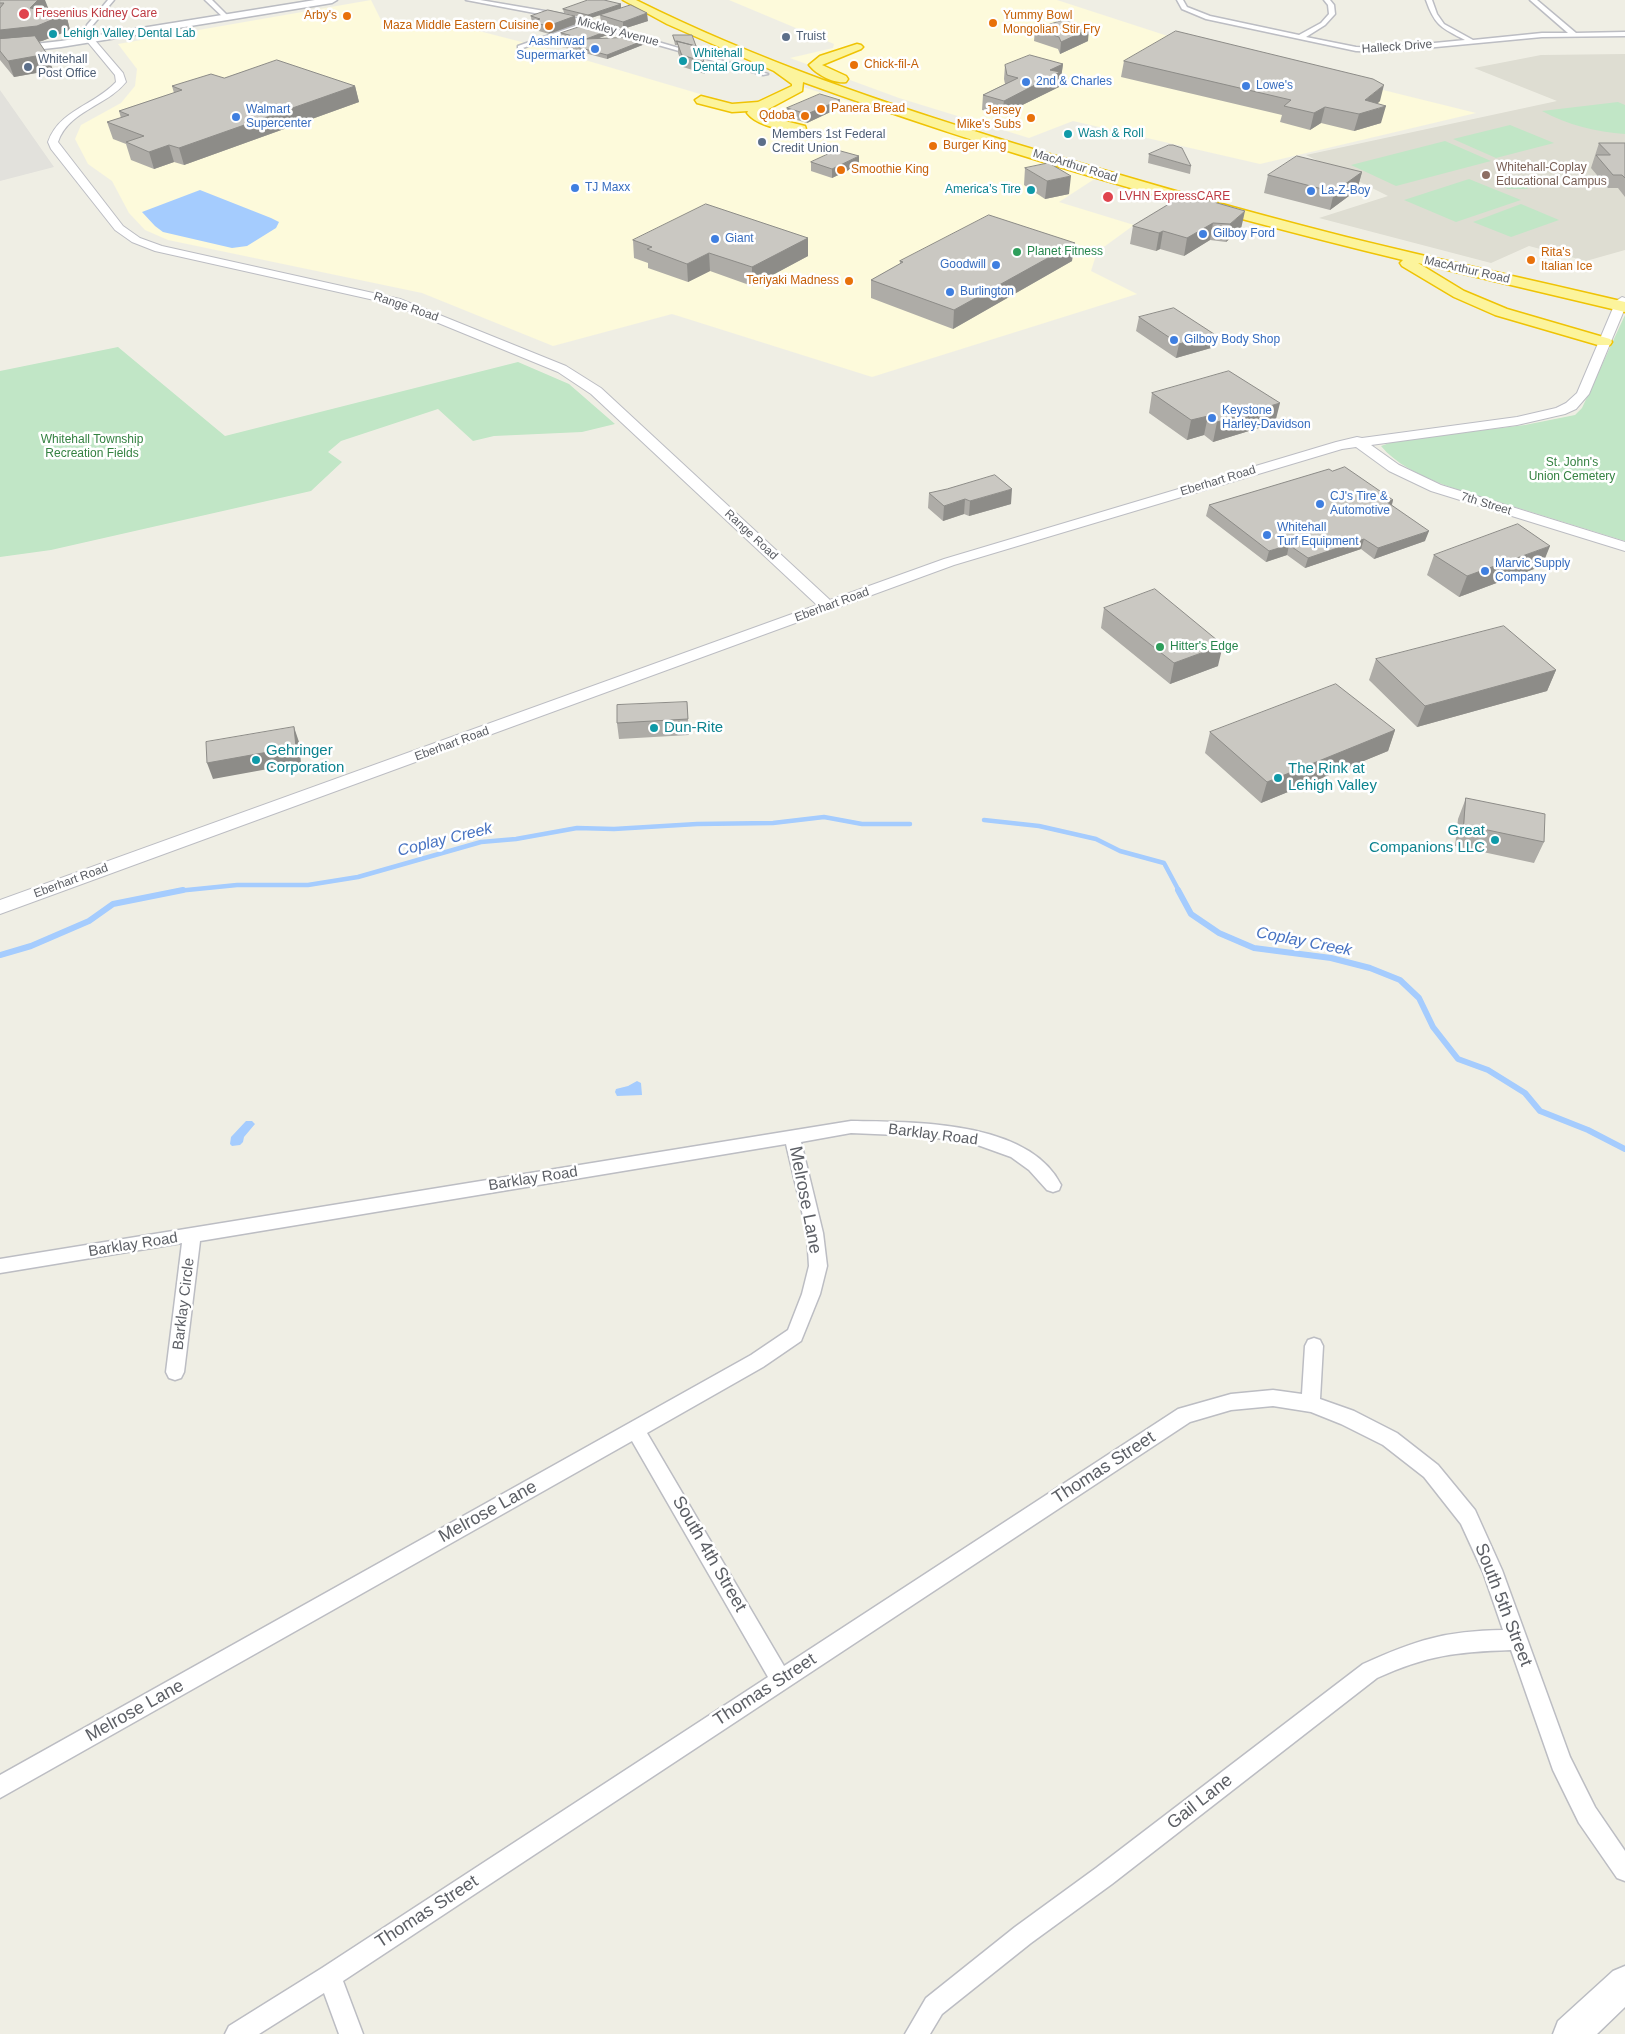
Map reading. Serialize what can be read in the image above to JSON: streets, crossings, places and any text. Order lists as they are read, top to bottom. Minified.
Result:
{"streets":{"highway":["MacArthur Road"],"street":["Mickley Avenue","Halleck Drive","Range Road","Eberhart Road","7th Street","Barklay Road","Melrose Lane","Barklay Circle","Thomas Street","South 4th Street","South 5th Street","Gail Lane"]},"crossings":[["Mickley Avenue","MacArthur Road"],["MacArthur Road","Eberhart Road"],["Range Road","Eberhart Road"],["Eberhart Road","7th Street"],["Barklay Road","Melrose Lane"],["Barklay Road","Barklay Circle"],["Melrose Lane","South 4th Street"],["Thomas Street","South 4th Street"],["Thomas Street","South 5th Street"],["South 5th Street","Gail Lane"]],"water":["Coplay Creek"],"parks":["Whitehall Township Recreation Fields","St. John's Union Cemetery"],"places":["Fresenius Kidney Care","Arby's","Yummy Bowl Mongolian Stir Fry","Maza Middle Eastern Cuisine","Lehigh Valley Dental Lab","Truist","Aashirwad Supermarket","Whitehall Dental Group","Chick-fil-A","Whitehall Post Office","2nd & Charles","Lowe's","Panera Bread","Qdoba","Walmart Supercenter","Jersey Mike's Subs","Wash & Roll","Members 1st Federal Credit Union","Burger King","Smoothie King","Whitehall-Coplay Educational Campus","TJ Maxx","America’s Tire","La-Z-Boy","LVHN ExpressCARE","Gilboy Ford","Giant","Planet Fitness","Rita's Italian Ice","Goodwill","Teriyaki Madness","Burlington","Gilboy Body Shop","Keystone Harley-Davidson","CJ's Tire & Automotive","Whitehall Turf Equipment","Marvic Supply Company","Hitter's Edge","Dun-Rite","Gehringer Corporation","The Rink at Lehigh Valley","Great Companions LLC"]}
